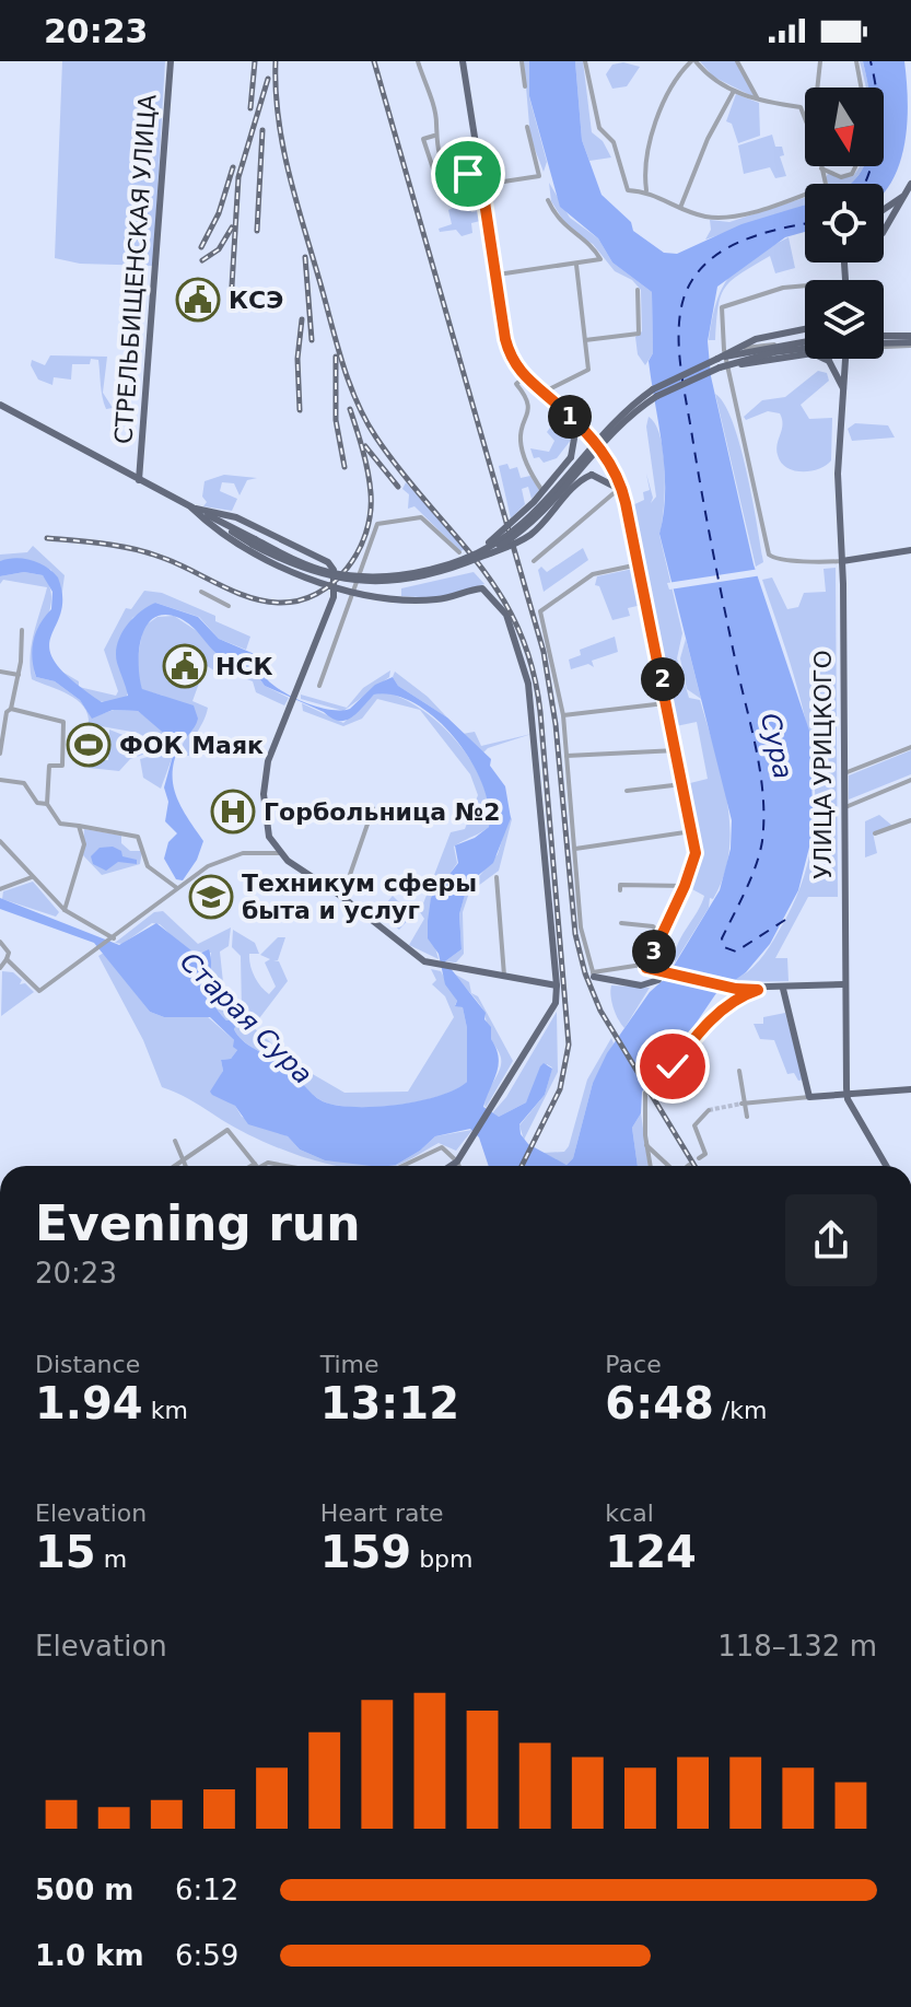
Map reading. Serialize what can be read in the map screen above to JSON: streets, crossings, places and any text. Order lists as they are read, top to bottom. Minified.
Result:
{"streets":{"main road":["СТРЕЛЬБИЩЕНСКАЯ УЛИЦА","УЛИЦА УРИЦКОГО"]},"water":["Сура","Старая Сура"],"places":{"public building":["КСЭ","НСК"],"sports":["ФОК Маяк"],"hospital":["Горбольница №2"],"school or university":["Техникум сферы быта и услуг"]},"north":"bottom","page":{"status":"20:23","pins":["1","2","3"],"heading":["Evening run","20:23"],"stats":[["Distance","1.94 km"],["Time","13:12"],["Pace","6:48 /km"],["Elevation","15 m"],["Heart rate","159 bpm"],["kcal","124"]],"chart":["Elevation","118–132 m"],"list":[{"name":"500 m","note":"6:12"},{"name":"1.0 km","note":"6:59"}]}}
